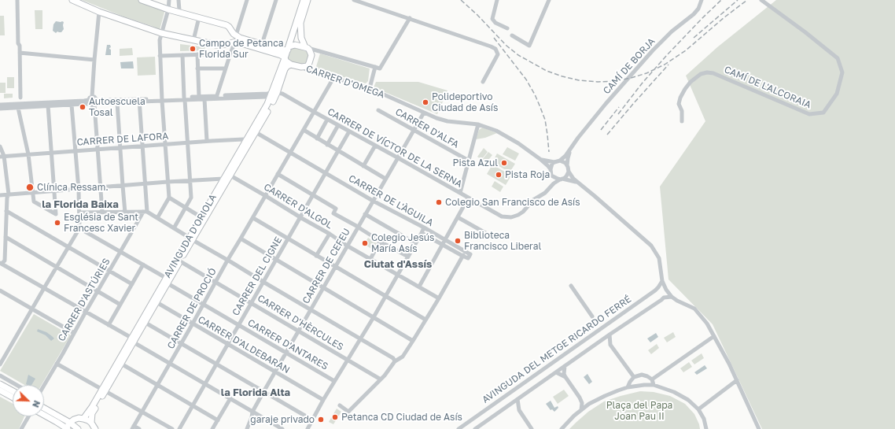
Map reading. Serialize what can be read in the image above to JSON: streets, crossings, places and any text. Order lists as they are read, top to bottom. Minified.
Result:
{"streets":{"main road":["CARRER D'OMEGA","AVINGUDA D'ORIOLA"],"street":["CAMÍ DE BORJA","CAMÍ DE L'ALCORAIA","CARRER D'ALFA","CARRER DE LAFORA","CARRER DE VÍCTOR DE LA SERNA","CARRER DE L'ÀGUILA","CARRER D'ALGOL","CARRER DE CEFEU","CARRER DEL CIGNE","CARRER D'ASTÚRIES","CARRER DE PROCIÓ","CARRER D'HÈRCULES","CARRER D'ALDEBARAN","CARRER D'ANTARES","AVINGUDA DEL METGE RICARDO FERRÉ"]},"crossings":[["CARRER D'OMEGA","AVINGUDA D'ORIOLA"],["CARRER D'OMEGA","CARRER DE CEFEU"],["CARRER D'OMEGA","CARRER DE PROCIÓ"],["CARRER D'ALFA","CARRER DE CEFEU"],["CARRER DE LAFORA","AVINGUDA D'ORIOLA"],["CARRER DE VÍCTOR DE LA SERNA","AVINGUDA D'ORIOLA"],["CARRER DE VÍCTOR DE LA SERNA","CARRER DE CEFEU"],["CARRER DE VÍCTOR DE LA SERNA","CARRER DEL CIGNE"],["CARRER DE VÍCTOR DE LA SERNA","CARRER DE PROCIÓ"],["CARRER DE L'ÀGUILA","AVINGUDA D'ORIOLA"],["CARRER DE L'ÀGUILA","CARRER DE CEFEU"],["CARRER DE L'ÀGUILA","CARRER DEL CIGNE"],["CARRER DE L'ÀGUILA","CARRER DE PROCIÓ"],["CARRER D'ALGOL","AVINGUDA D'ORIOLA"],["CARRER D'ALGOL","CARRER DE CEFEU"],["CARRER D'ALGOL","CARRER DEL CIGNE"],["CARRER D'ALGOL","CARRER DE PROCIÓ"],["AVINGUDA D'ORIOLA","CARRER D'HÈRCULES"],["AVINGUDA D'ORIOLA","CARRER D'ALDEBARAN"],["AVINGUDA D'ORIOLA","CARRER D'ANTARES"],["CARRER DE CEFEU","CARRER D'HÈRCULES"],["CARRER DE CEFEU","CARRER D'ALDEBARAN"],["CARRER DE CEFEU","CARRER D'ANTARES"],["CARRER DEL CIGNE","CARRER D'HÈRCULES"],["CARRER DEL CIGNE","CARRER D'ALDEBARAN"],["CARRER DEL CIGNE","CARRER D'ANTARES"],["CARRER D'ASTÚRIES","CARRER D'ANTARES"],["CARRER DE PROCIÓ","CARRER D'HÈRCULES"],["CARRER DE PROCIÓ","CARRER D'ALDEBARAN"],["CARRER DE PROCIÓ","CARRER D'ANTARES"]],"districts":["la Florida Baixa","Ciutat d'Assís","la Florida Alta"],"parks":["Plaça del Papa Joan Pau II"],"places":["Campo de Petanca Florida Sur","Polideportivo Ciudad de Asís","Autoescuela Tosal","Pista Azul","Pista Roja","Clínica Ressam.","Colegio San Francisco de Asís","Església de Sant Francesc Xavier","Biblioteca Francisco Liberal","Colegio Jesús María Asís","Petanca CD Ciudad de Asís","garaje privado"],"north":"bottom right"}
